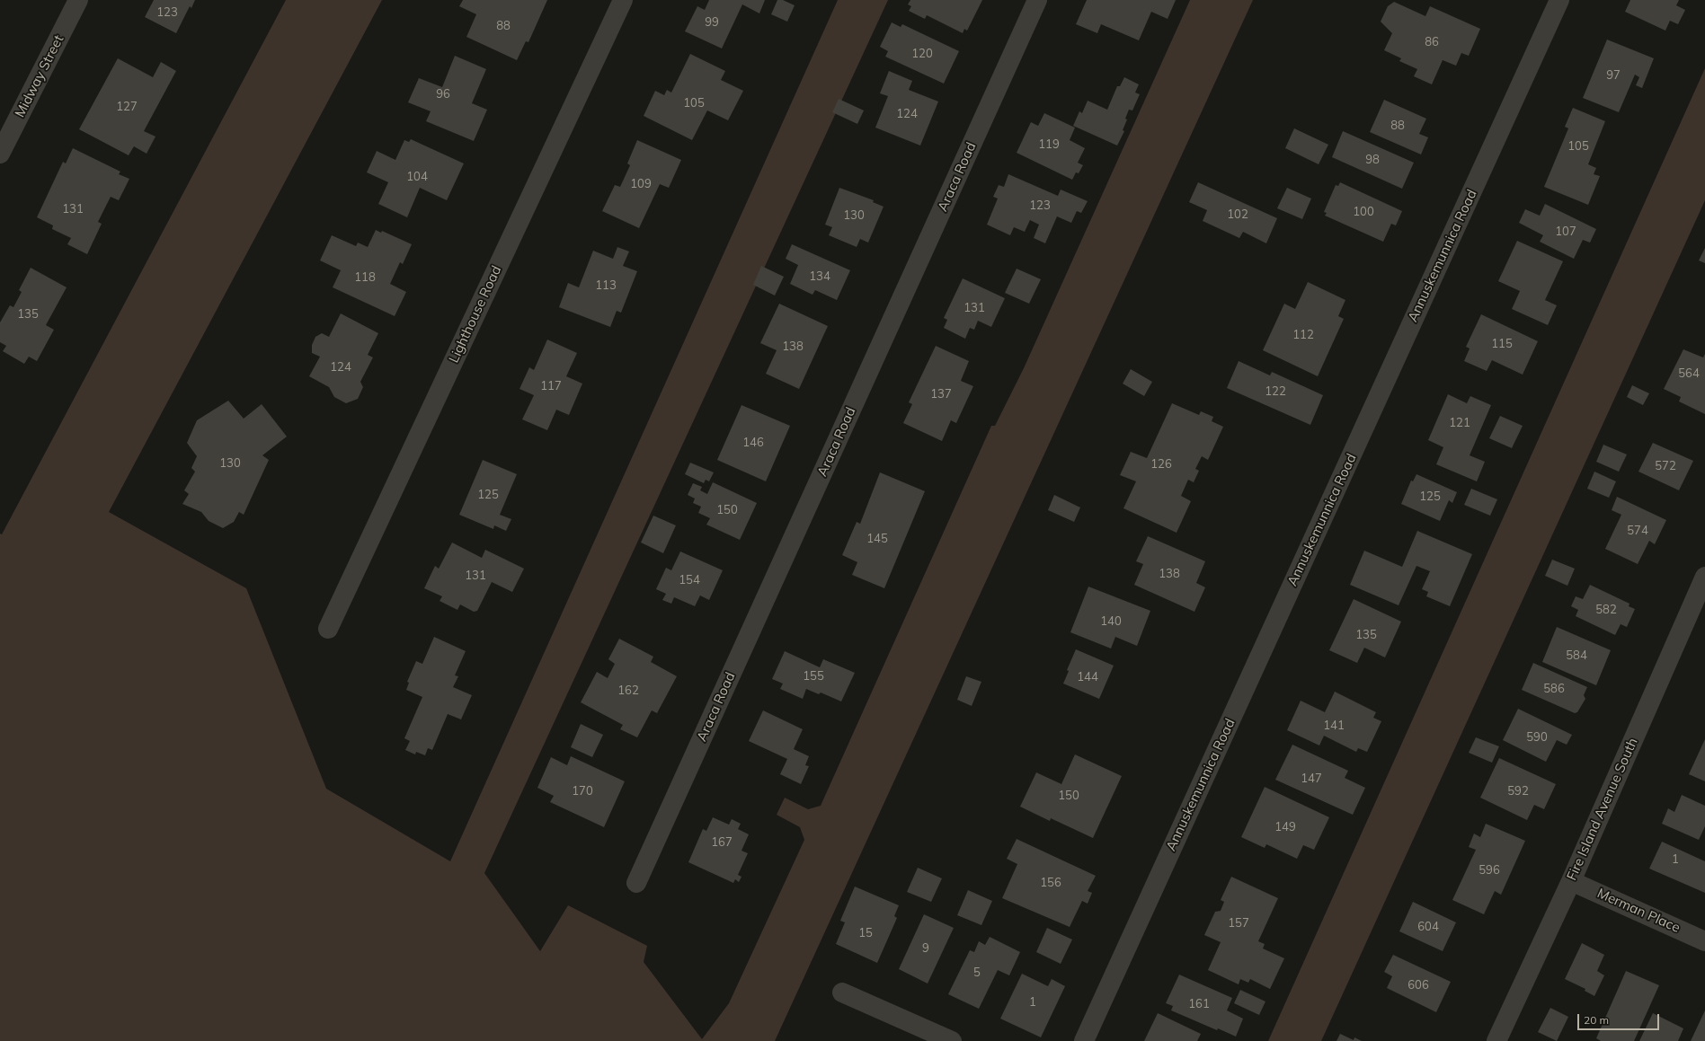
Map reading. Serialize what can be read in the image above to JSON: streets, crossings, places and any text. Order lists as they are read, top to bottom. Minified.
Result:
{"streets":{"street":["Midway Street","Araca Road","Annuskemunnica Road","Lighthouse Road","Fire Island Avenue South","Merman Place"]},"crossings":[["Fire Island Avenue South","Merman Place"]],"house_numbers":["123","99","88","86","120","97","96","105","127","124","88","119","105","98","104","109","123","131","100","102","130","107","134","118","113","131","135","112","115","138","124","564","117","122","137","121","146","130","126","572","125","125","150","574","145","138","131","154","582","140","135","584","155","144","586","162","141","590","147","170","592","150","149","167","1","596","156","157","604","15","9","5","606","1","161"],"scale_bar":"20 m"}
